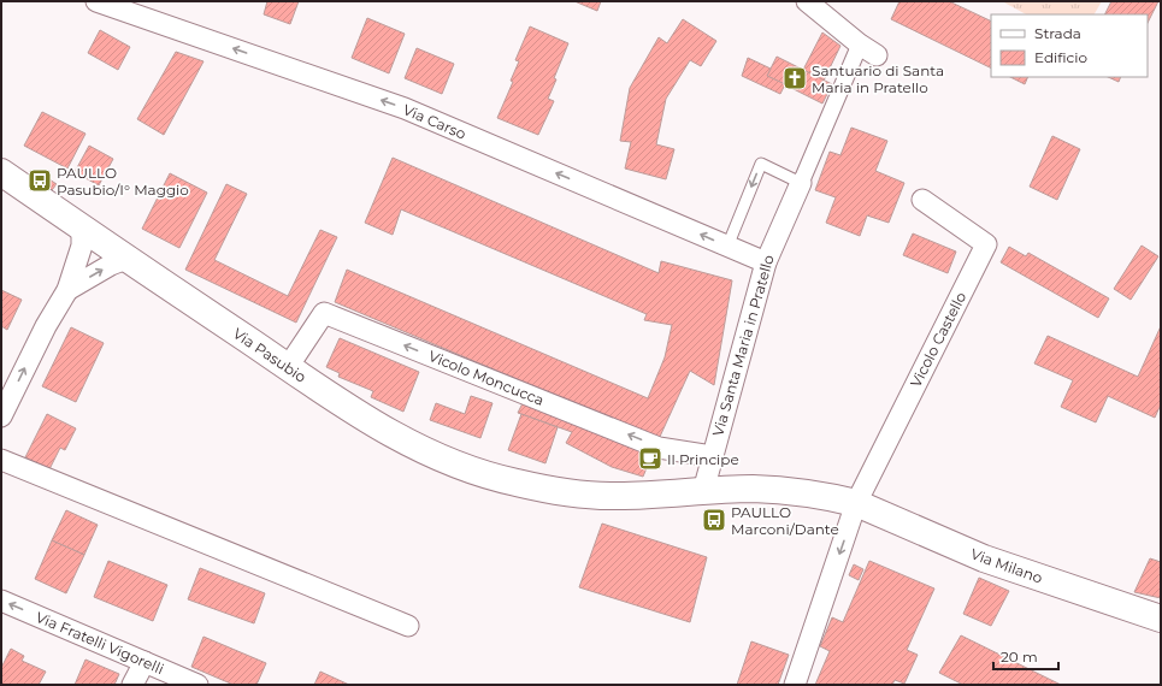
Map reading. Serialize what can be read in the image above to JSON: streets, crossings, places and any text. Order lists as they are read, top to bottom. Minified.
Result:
{"streets":{"street":["Via Carso","Vicolo Castello","Via Santa Maria in Pratello","Via Pasubio","Vicolo Moncucca","Via Milano","Via Fratelli Vigorelli"]},"crossings":[["Via Carso","Via Santa Maria in Pratello"],["Vicolo Castello","Via Milano"],["Via Santa Maria in Pratello","Via Pasubio"],["Via Santa Maria in Pratello","Vicolo Moncucca"],["Via Santa Maria in Pratello","Via Milano"],["Via Pasubio","Vicolo Moncucca"],["Via Pasubio","Via Milano"]],"one_way":["Via Carso","Vicolo Moncucca"],"places":{"church":["Santuario di Santa Maria in Pratello"],"bus stop":["PAULLO Pasubio/I° Maggio","PAULLO Marconi/Dante"],"cafe":["Il Principe"]},"legend":["Strada","Edificio"],"scale_bar":"20 m"}
